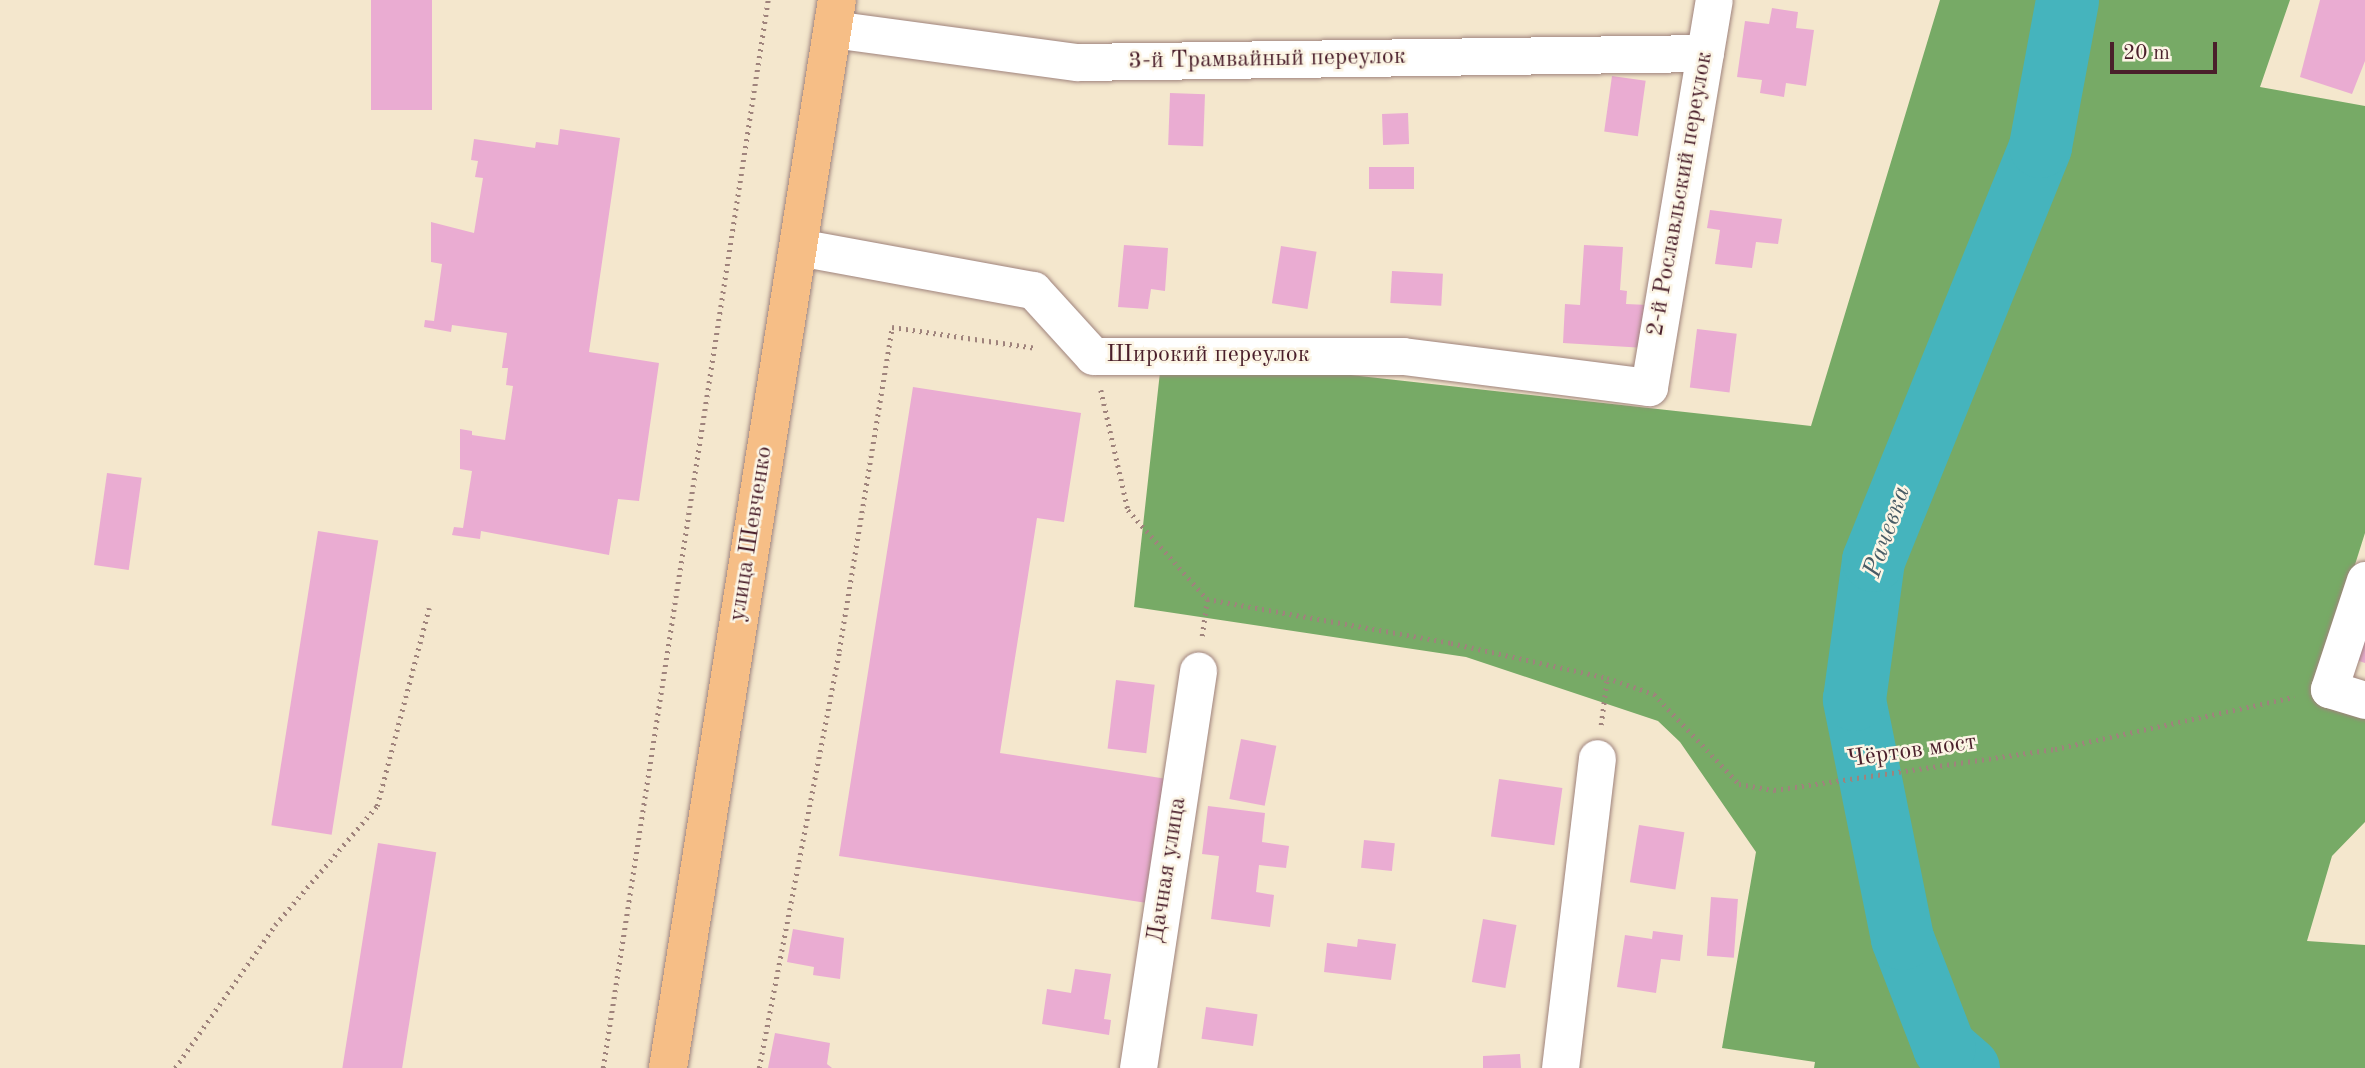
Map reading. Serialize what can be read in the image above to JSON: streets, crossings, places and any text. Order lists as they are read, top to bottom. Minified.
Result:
{"streets":{"main road":["улица Шевченко"],"street":["3-й Трамвайный переулок","2-й Рославльский переулок","Широкий переулок","Дачная улица"],"path":["Чёртов мост"]},"crossings":[["3-й Трамвайный переулок","2-й Рославльский переулок"],["3-й Трамвайный переулок","улица Шевченко"],["2-й Рославльский переулок","Широкий переулок"],["Широкий переулок","улица Шевченко"],["Широкий переулок","Чёртов мост"]],"water":["Рачевка"],"scale_bar":"20 m"}
